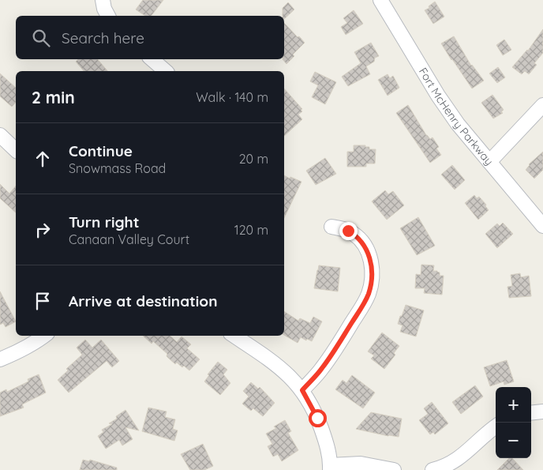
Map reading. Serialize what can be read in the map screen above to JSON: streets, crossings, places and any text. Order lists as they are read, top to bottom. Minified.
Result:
{"streets":{"street":["Fort McHenry Parkway"]},"page":{"search":"Search here","heading":["2 min","Walk · 140 m"],"list":[["Continue","Snowmass Road","20 m"],["Turn right","Canaan Valley Court","120 m"],"Arrive at destination"],"map_buttons":["+","−"]}}
